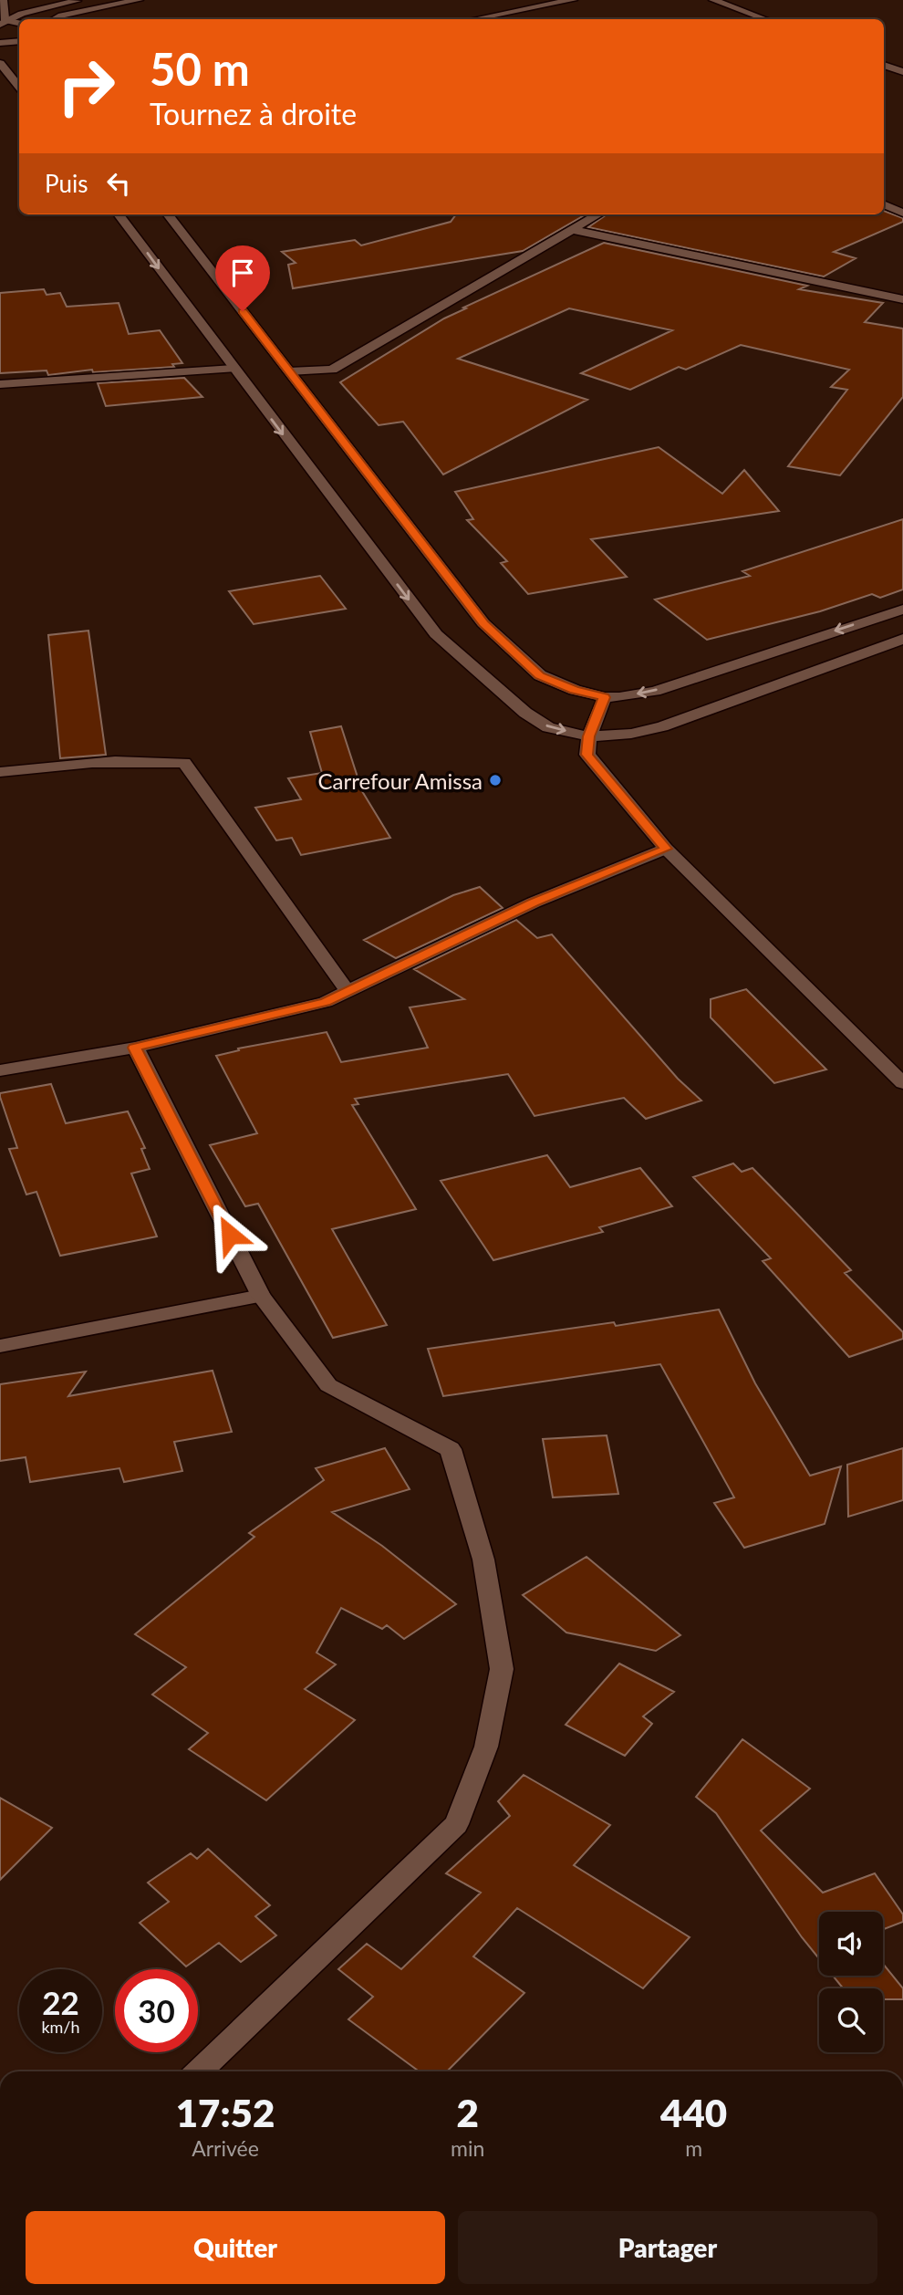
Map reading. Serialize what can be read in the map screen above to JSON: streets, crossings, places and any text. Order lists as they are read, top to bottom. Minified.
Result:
{"places":["Carrefour Amissa"],"page":{"turn":["50 m","Tournez à droite"],"then":"Puis","speed":"22 km/h","limit":"30","eta":["17:52","Arrivée","2","min","440","m"],"buttons":["Quitter","Partager"]}}
